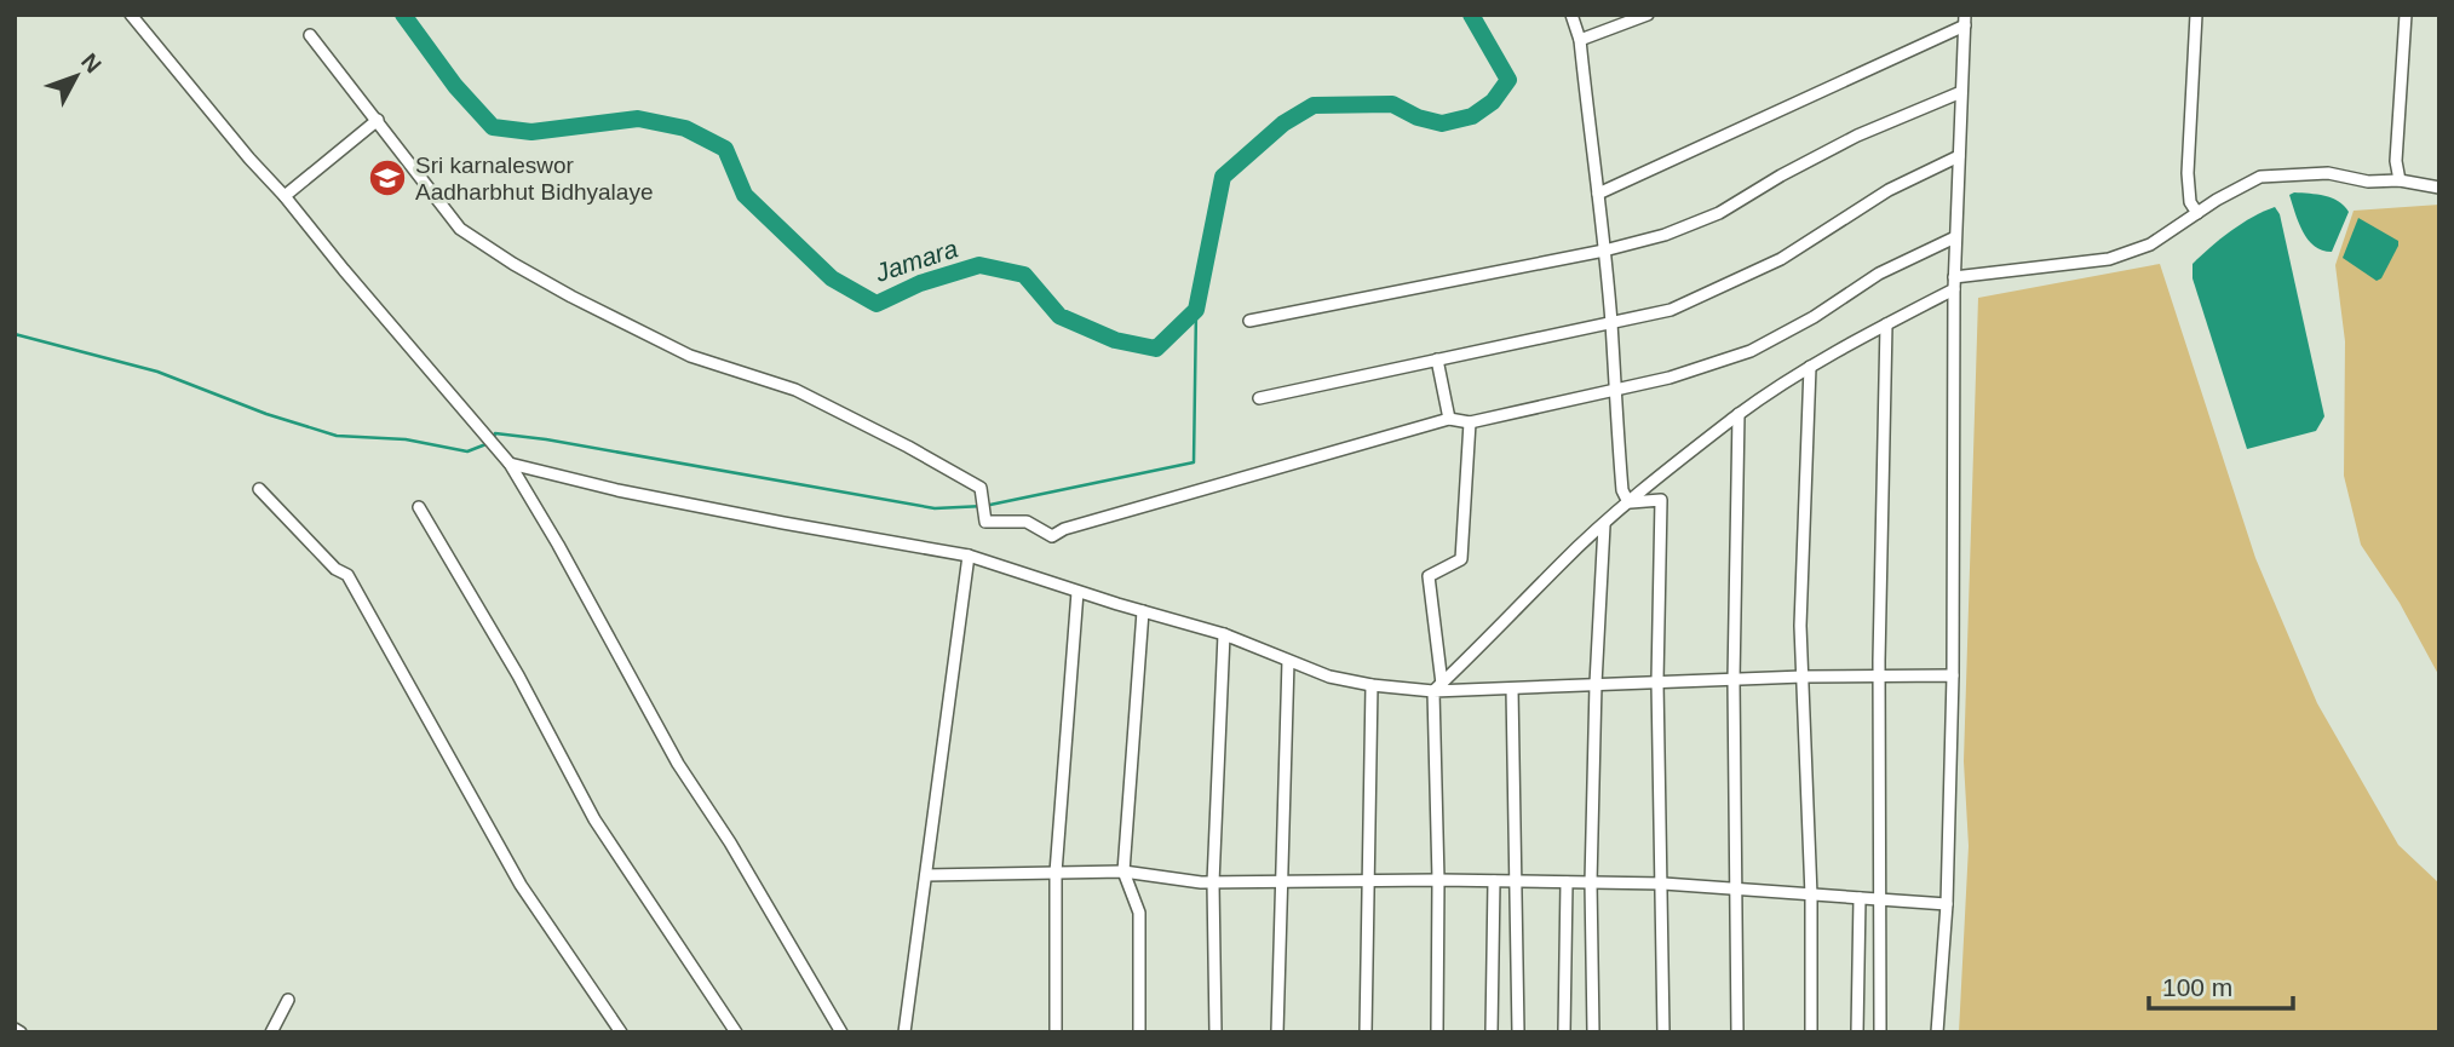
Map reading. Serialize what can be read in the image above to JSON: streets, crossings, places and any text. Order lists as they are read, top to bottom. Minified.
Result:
{"water":["Jamara"],"places":{"school or university":["Sri karnaleswor Aadharbhut Bidhyalaye"]},"scale_bar":"100 m","north":"top right"}
